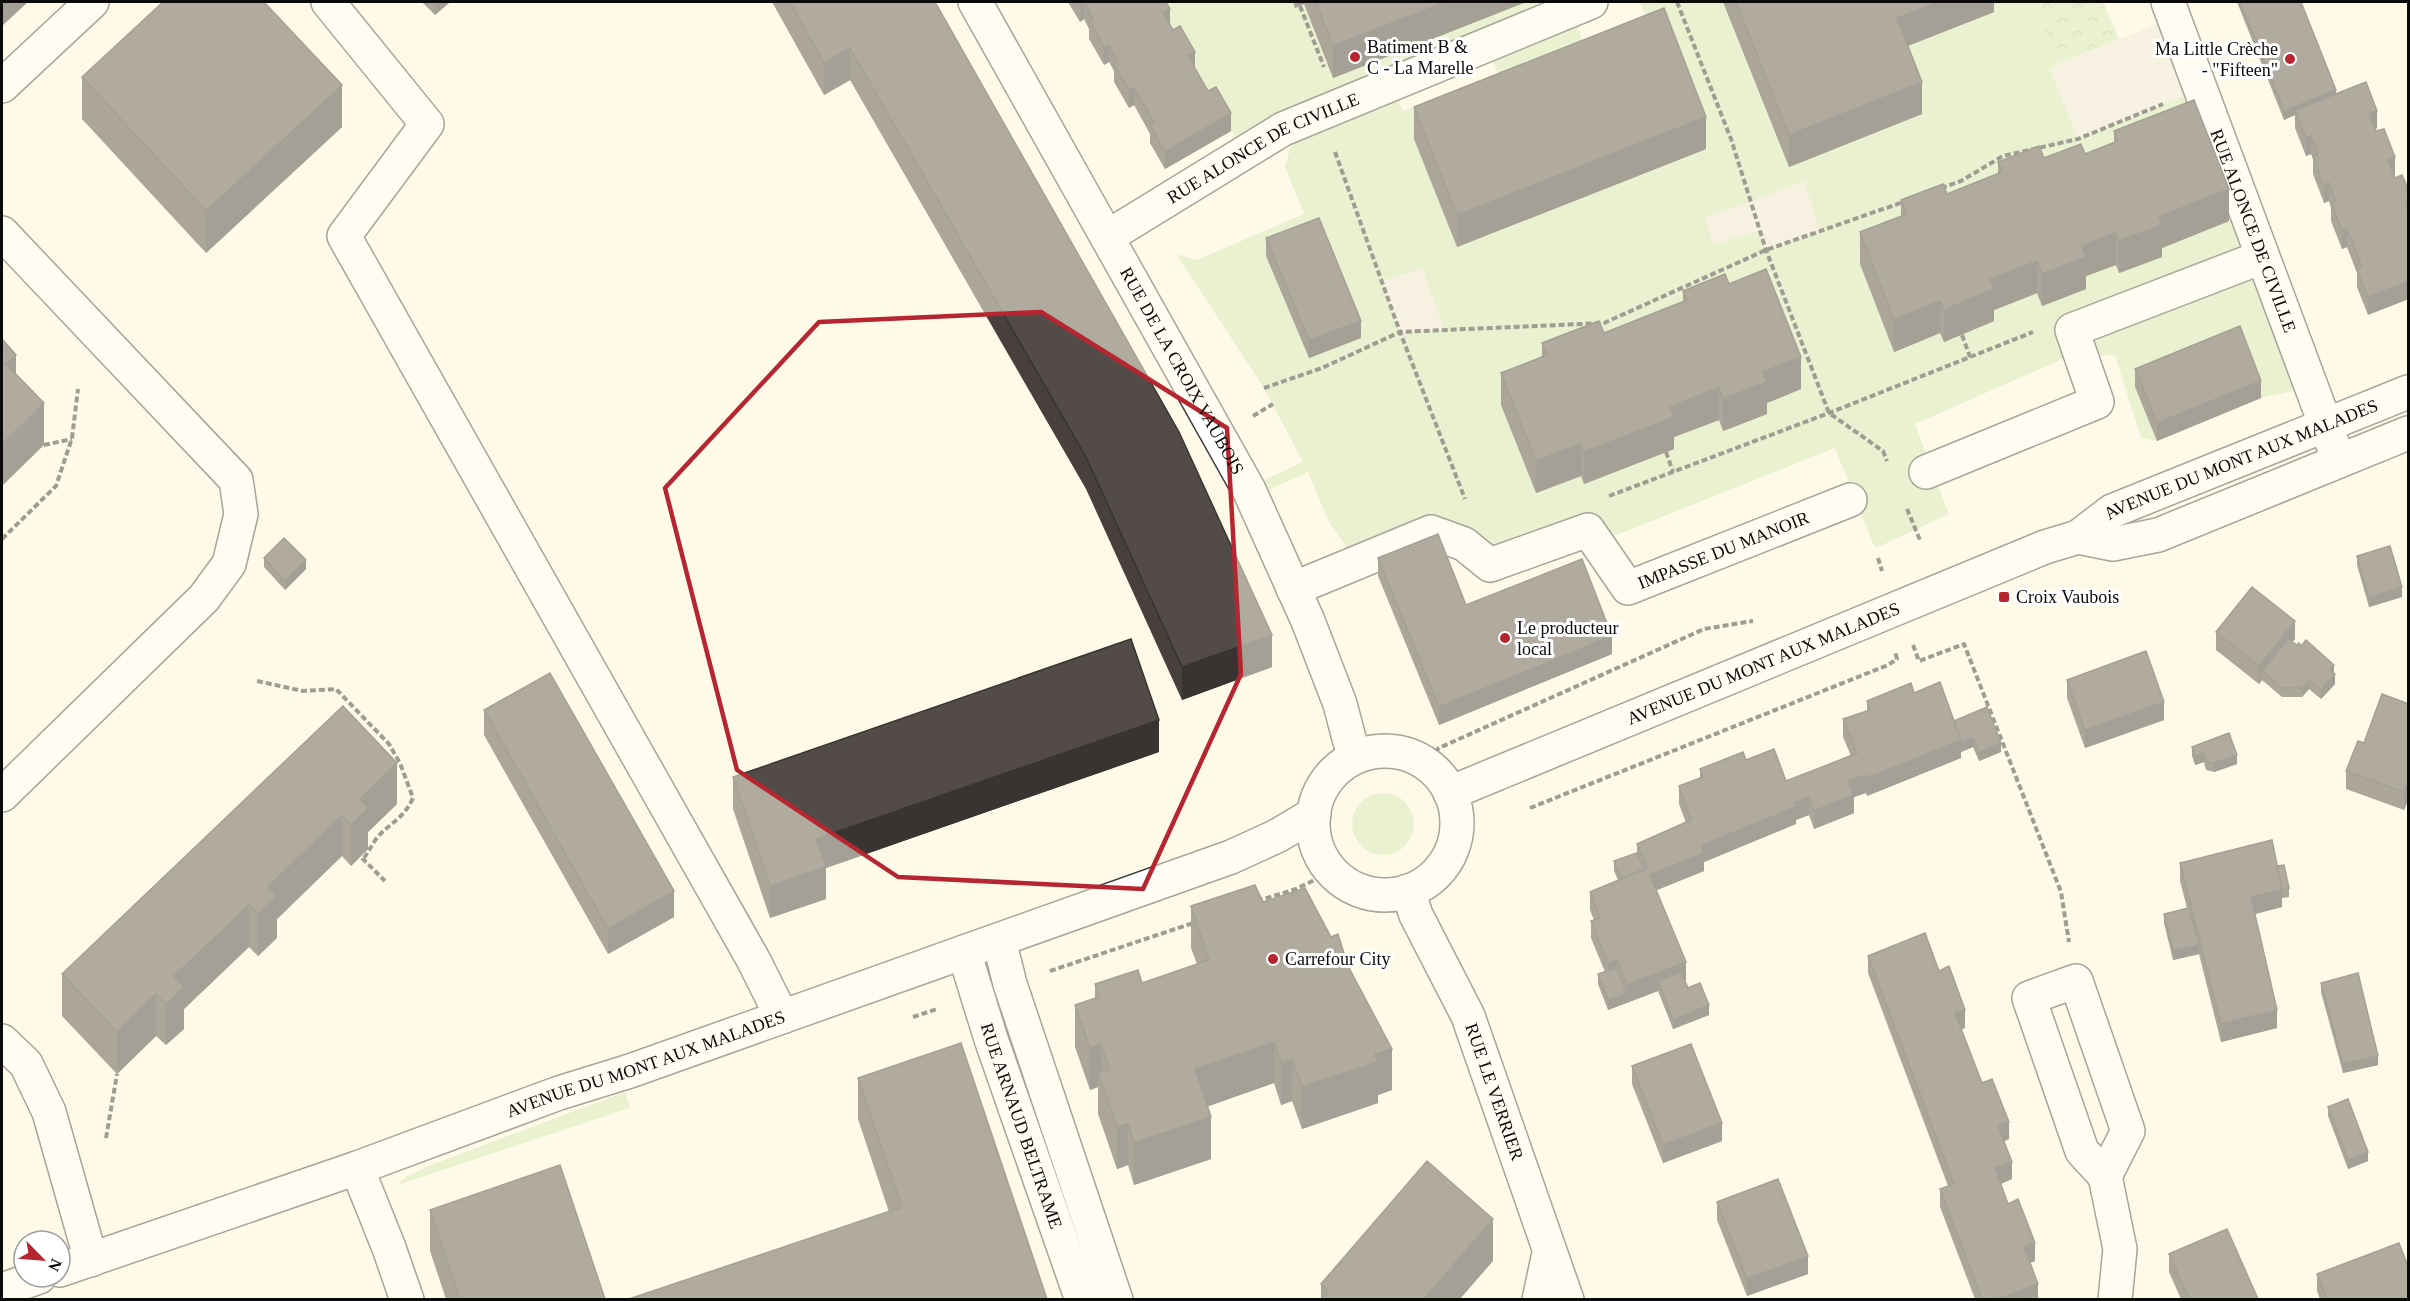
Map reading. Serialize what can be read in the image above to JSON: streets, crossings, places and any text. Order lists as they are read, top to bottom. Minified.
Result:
{"streets":{"street":["RUE ALONCE DE CIVILLE","RUE DE LA CROIX VAUBOIS","AVENUE DU MONT AUX MALADES","IMPASSE DU MANOIR","RUE LE VERRIER","RUE ARNAUD BELTRAME"]},"crossings":[["RUE ALONCE DE CIVILLE","RUE DE LA CROIX VAUBOIS"],["RUE ALONCE DE CIVILLE","AVENUE DU MONT AUX MALADES"],["RUE DE LA CROIX VAUBOIS","AVENUE DU MONT AUX MALADES"],["RUE DE LA CROIX VAUBOIS","RUE LE VERRIER"],["AVENUE DU MONT AUX MALADES","RUE LE VERRIER"],["AVENUE DU MONT AUX MALADES","RUE ARNAUD BELTRAME"]],"places":{"other":["Batiment B & C - La Marelle","Ma Little Crèche - \"Fifteen\"","Le producteur local","Carrefour City"],"transit":["Croix Vaubois"]},"north":"bottom right"}
